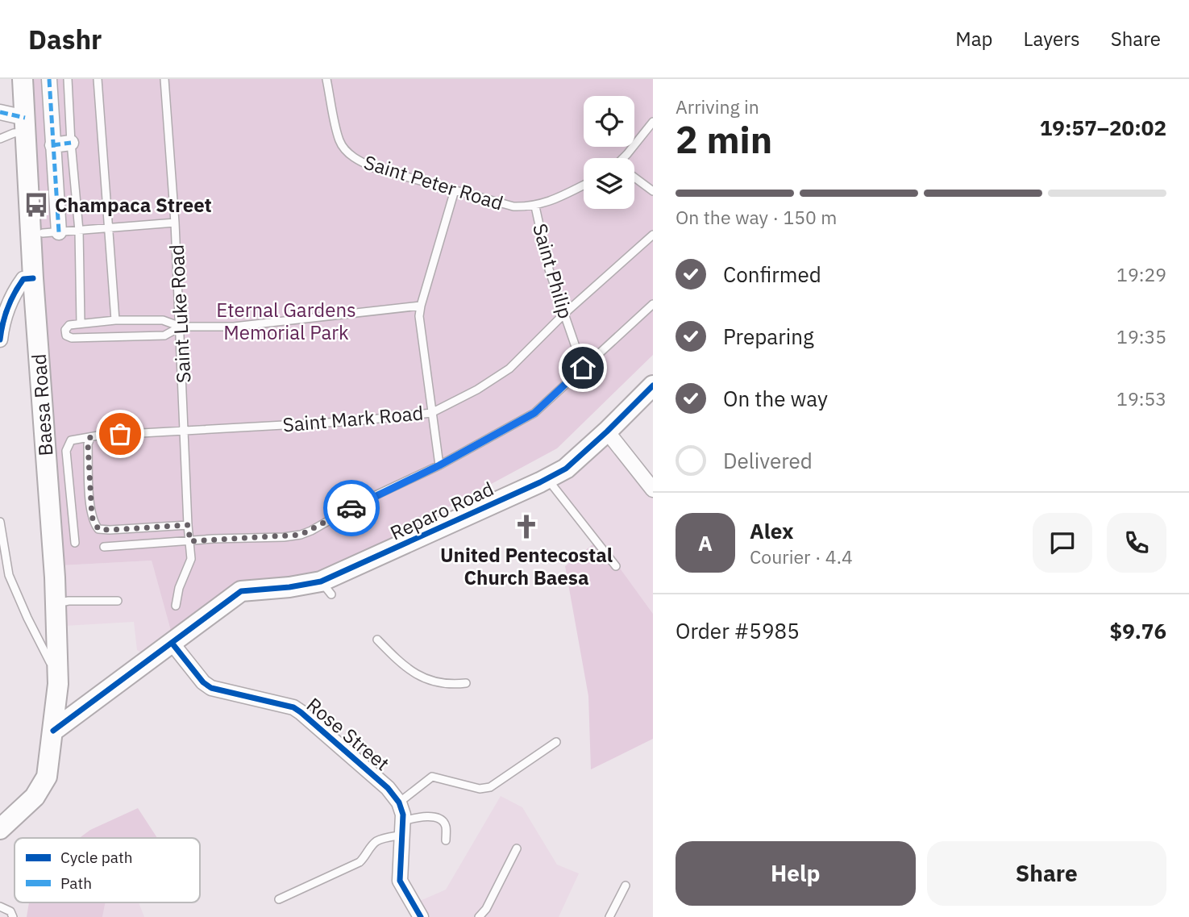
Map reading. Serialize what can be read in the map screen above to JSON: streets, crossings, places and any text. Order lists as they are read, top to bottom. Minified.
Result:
{"streets":{"main road":["Baesa Road","Reparo Road"],"street":["Rose Street"],"lane":["Saint Peter Road","Saint Philip","Saint Luke Road","Saint Mark Road"]},"crossings":[["Saint Peter Road","Saint Philip"],["Saint Philip","Saint Mark Road"],["Saint Luke Road","Saint Mark Road"],["Baesa Road","Reparo Road"],["Reparo Road","Rose Street"]],"parks":["Eternal Gardens Memorial Park"],"places":{"bus stop":["Champaca Street"],"church":["United Pentecostal Church Baesa"]},"legend":["Cycle path","Path"],"page":{"header":"Dashr","nav":["Map","Layers","Share"],"heading":["2 min","Arriving in","19:57–20:02"],"panel":["Alex","Courier · 4.4","Order #5985","$9.76"],"bar":"On the way · 150 m","list":[["Confirmed","19:29"],["Preparing","19:35"],["On the way","19:53"],"Delivered"],"round":"A","buttons":["Help","Share"]}}
